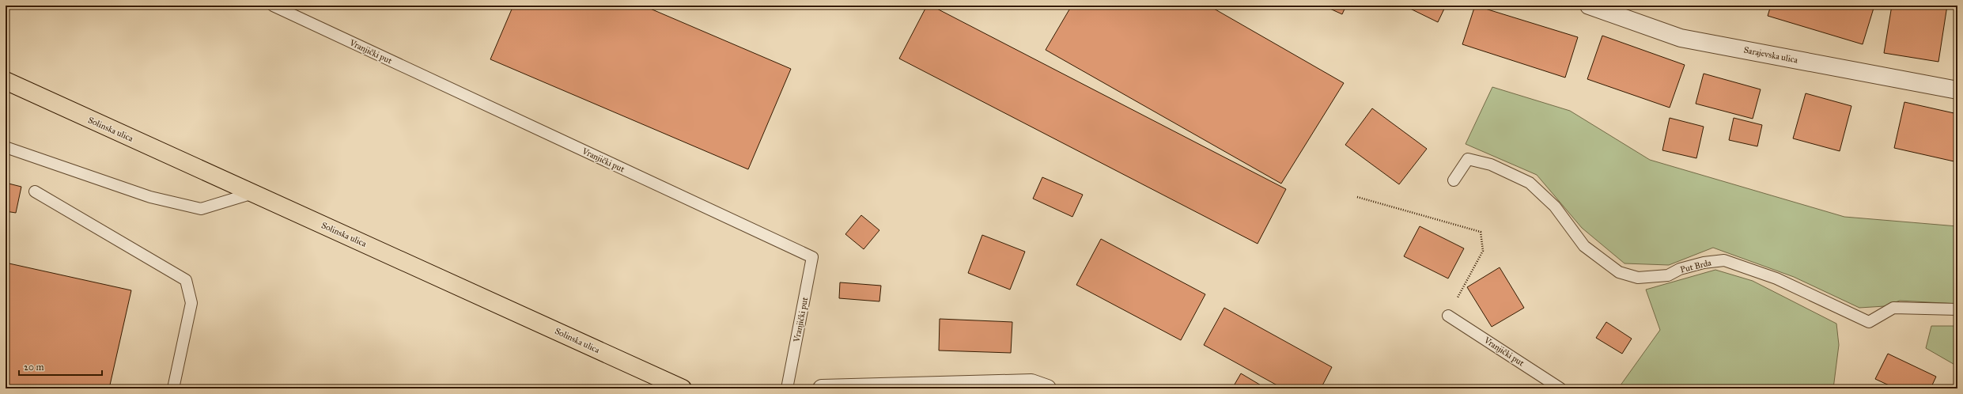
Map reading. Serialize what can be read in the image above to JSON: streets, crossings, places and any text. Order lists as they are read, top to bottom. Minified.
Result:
{"streets":{"main road":["Solinska ulica"],"street":["Sarajevska ulica"],"lane":["Vranjički put","Put Brda"]},"scale_bar":"20 m"}
